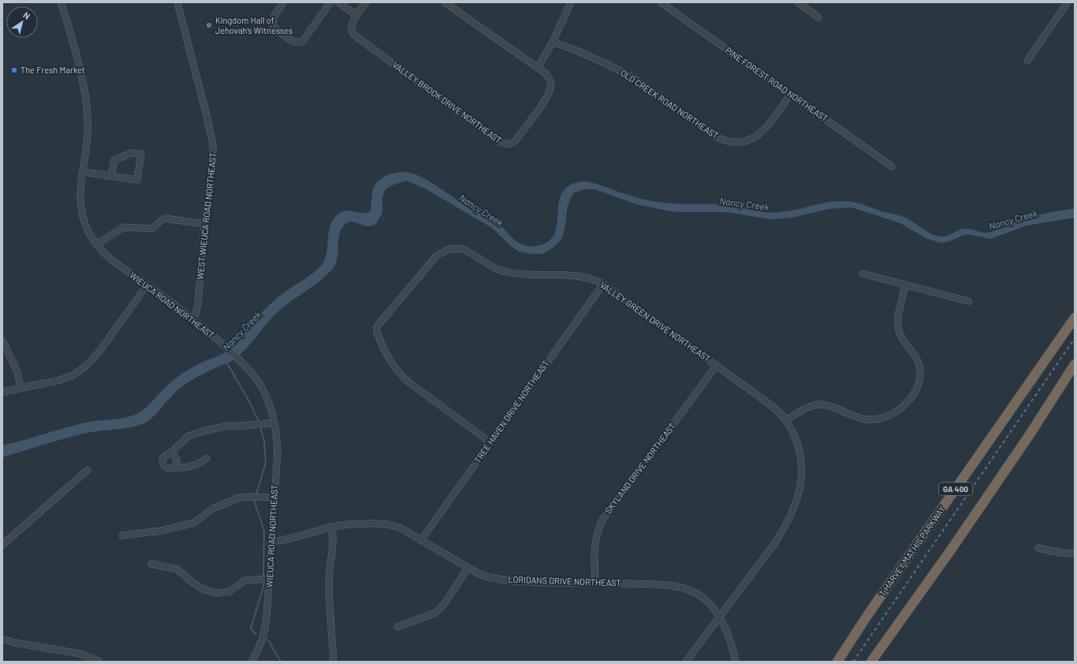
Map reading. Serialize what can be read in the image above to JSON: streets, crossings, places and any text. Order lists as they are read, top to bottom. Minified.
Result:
{"streets":{"highway":["GA 400","T HARVEY MATHIS PARKWAY"],"street":["PINE FOREST ROAD NORTHEAST","VALLEY BROOK DRIVE NORTHEAST","OLD CREEK ROAD NORTHEAST","WEST WIEUCA ROAD NORTHEAST","WIEUCA ROAD NORTHEAST","VALLEY GREEN DRIVE NORTHEAST","TREE HAVEN DRIVE NORTHEAST","SKYLAND DRIVE NORTHEAST","LORIDANS DRIVE NORTHEAST"]},"crossings":[["PINE FOREST ROAD NORTHEAST","OLD CREEK ROAD NORTHEAST"],["WEST WIEUCA ROAD NORTHEAST","WIEUCA ROAD NORTHEAST"],["WIEUCA ROAD NORTHEAST","LORIDANS DRIVE NORTHEAST"],["VALLEY GREEN DRIVE NORTHEAST","TREE HAVEN DRIVE NORTHEAST"],["VALLEY GREEN DRIVE NORTHEAST","SKYLAND DRIVE NORTHEAST"],["VALLEY GREEN DRIVE NORTHEAST","LORIDANS DRIVE NORTHEAST"],["TREE HAVEN DRIVE NORTHEAST","LORIDANS DRIVE NORTHEAST"],["SKYLAND DRIVE NORTHEAST","LORIDANS DRIVE NORTHEAST"]],"water":["Nancy Creek"],"places":["Kingdom Hall of Jehovah’s Witnesses","The Fresh Market"],"north":"top right"}
